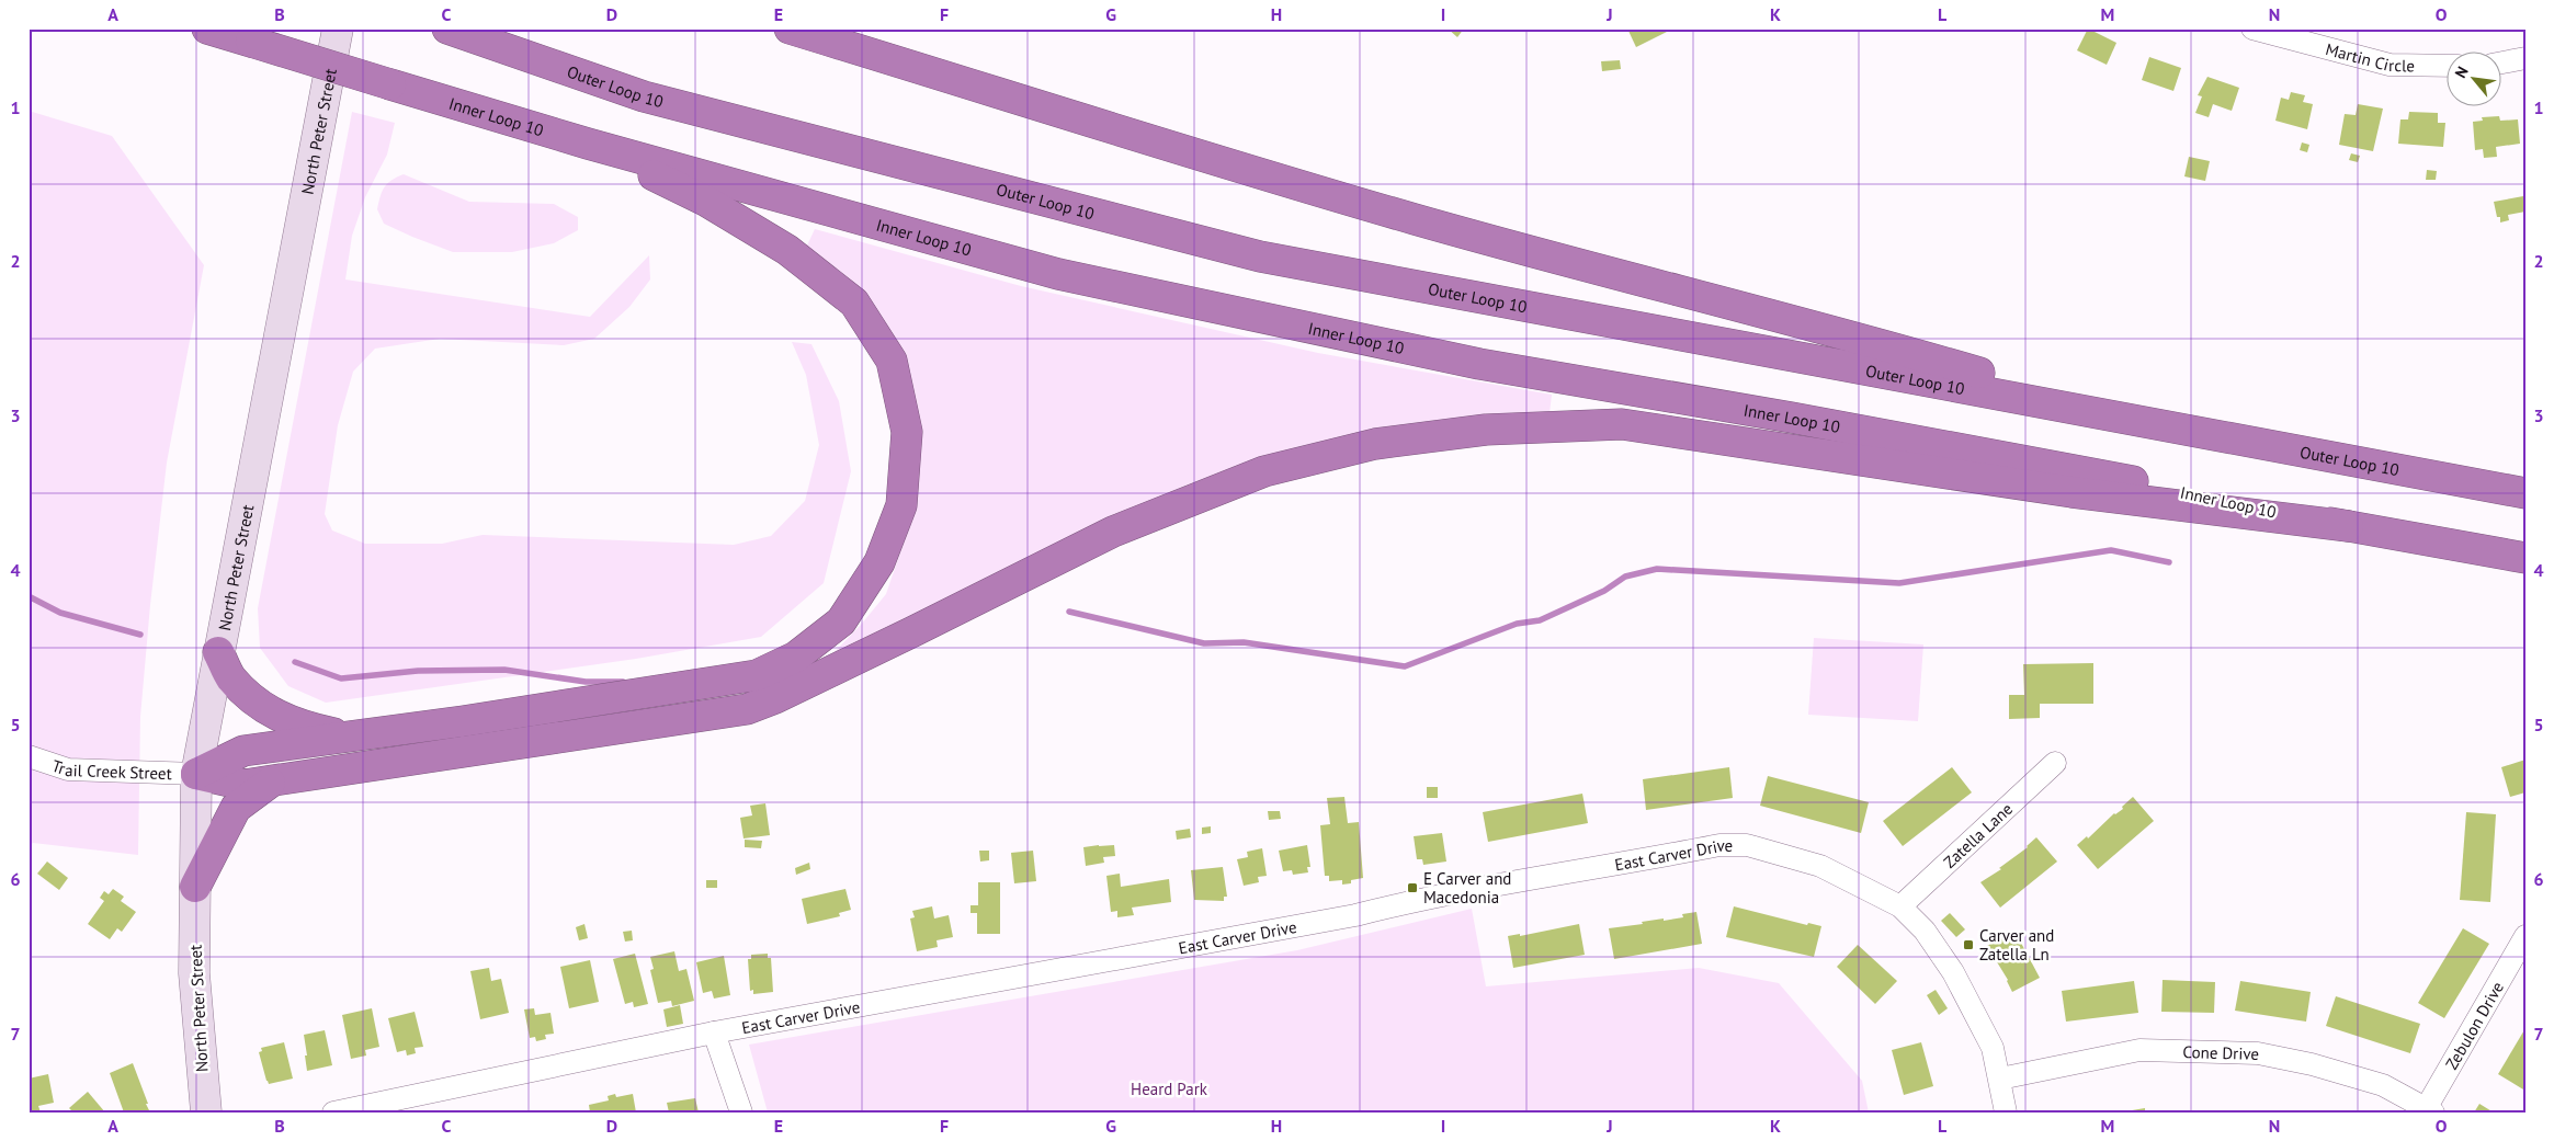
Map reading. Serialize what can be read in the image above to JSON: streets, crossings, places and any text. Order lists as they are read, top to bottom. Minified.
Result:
{"streets":{"highway":["Outer Loop 10","Inner Loop 10"],"street":["Martin Circle","North Peter Street","Trail Creek Street","Zatella Lane","East Carver Drive","Zebulon Drive","Cone Drive"]},"crossings":[["North Peter Street","Trail Creek Street"],["Zatella Lane","East Carver Drive"],["East Carver Drive","Cone Drive"],["Zebulon Drive","Cone Drive"]],"parks":["Heard Park"],"places":{"transit":["E Carver and Macedonia","Carver and Zatella Ln"]},"north":"top left","grid":{"columns":["A","B","C","D","E","F","G","H","I","J","K","L","M","N","O"],"rows":["1","2","3","4","5","6","7"]}}
